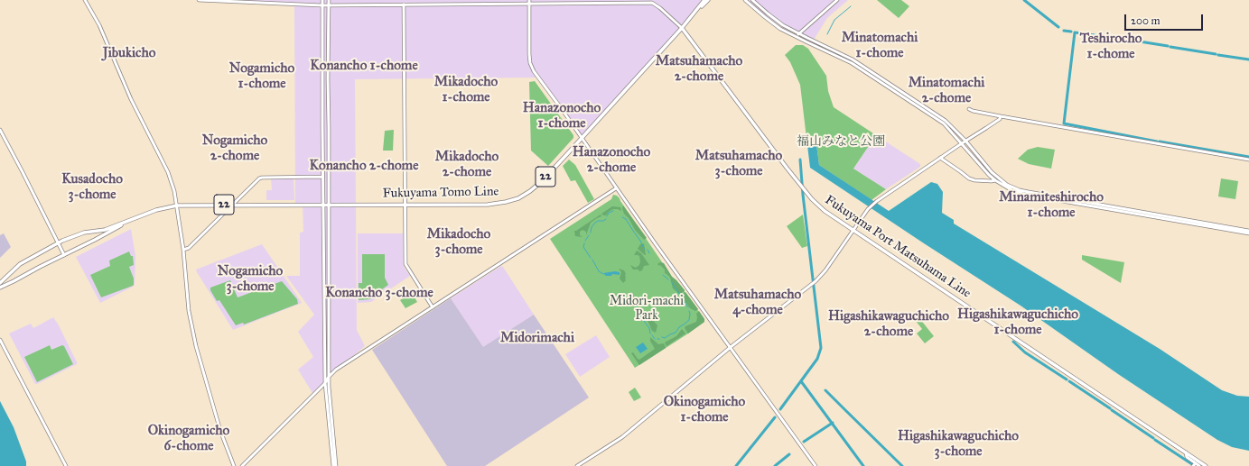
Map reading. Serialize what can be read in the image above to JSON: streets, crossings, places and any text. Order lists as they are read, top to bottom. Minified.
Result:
{"streets":{"main road":["22","Fukuyama Tomo Line","Fukuyama Port Matsuhama Line"]},"crossings":[["Fukuyama Tomo Line","Fukuyama Port Matsuhama Line"]],"districts":["Minatomachi 1-chome","Teshirocho 1-chome","Jibukicho","Matsuhamacho 2-chome","Konancho 1-chome","Nogamicho 1-chome","Mikadocho 1-chome","Minatomachi 2-chome","Hanazonocho 1-chome","Nogamicho 2-chome","Hanazonocho 2-chome","Matsuhamacho 3-chome","Mikadocho 2-chome","Konancho 2-chome","Kusadocho 3-chome","Minamiteshirocho 1-chome","Mikadocho 3-chome","Nogamicho 3-chome","Konancho 3-chome","Matsuhamacho 4-chome","Higashikawaguchicho 1-chome","Higashikawaguchicho 2-chome","Midorimachi","Okinogamicho 1-chome","Okinogamicho 6-chome","Higashikawaguchicho 3-chome"],"parks":["福山みなと公園","Midori-machi Park"],"scale_bar":"200 m"}
